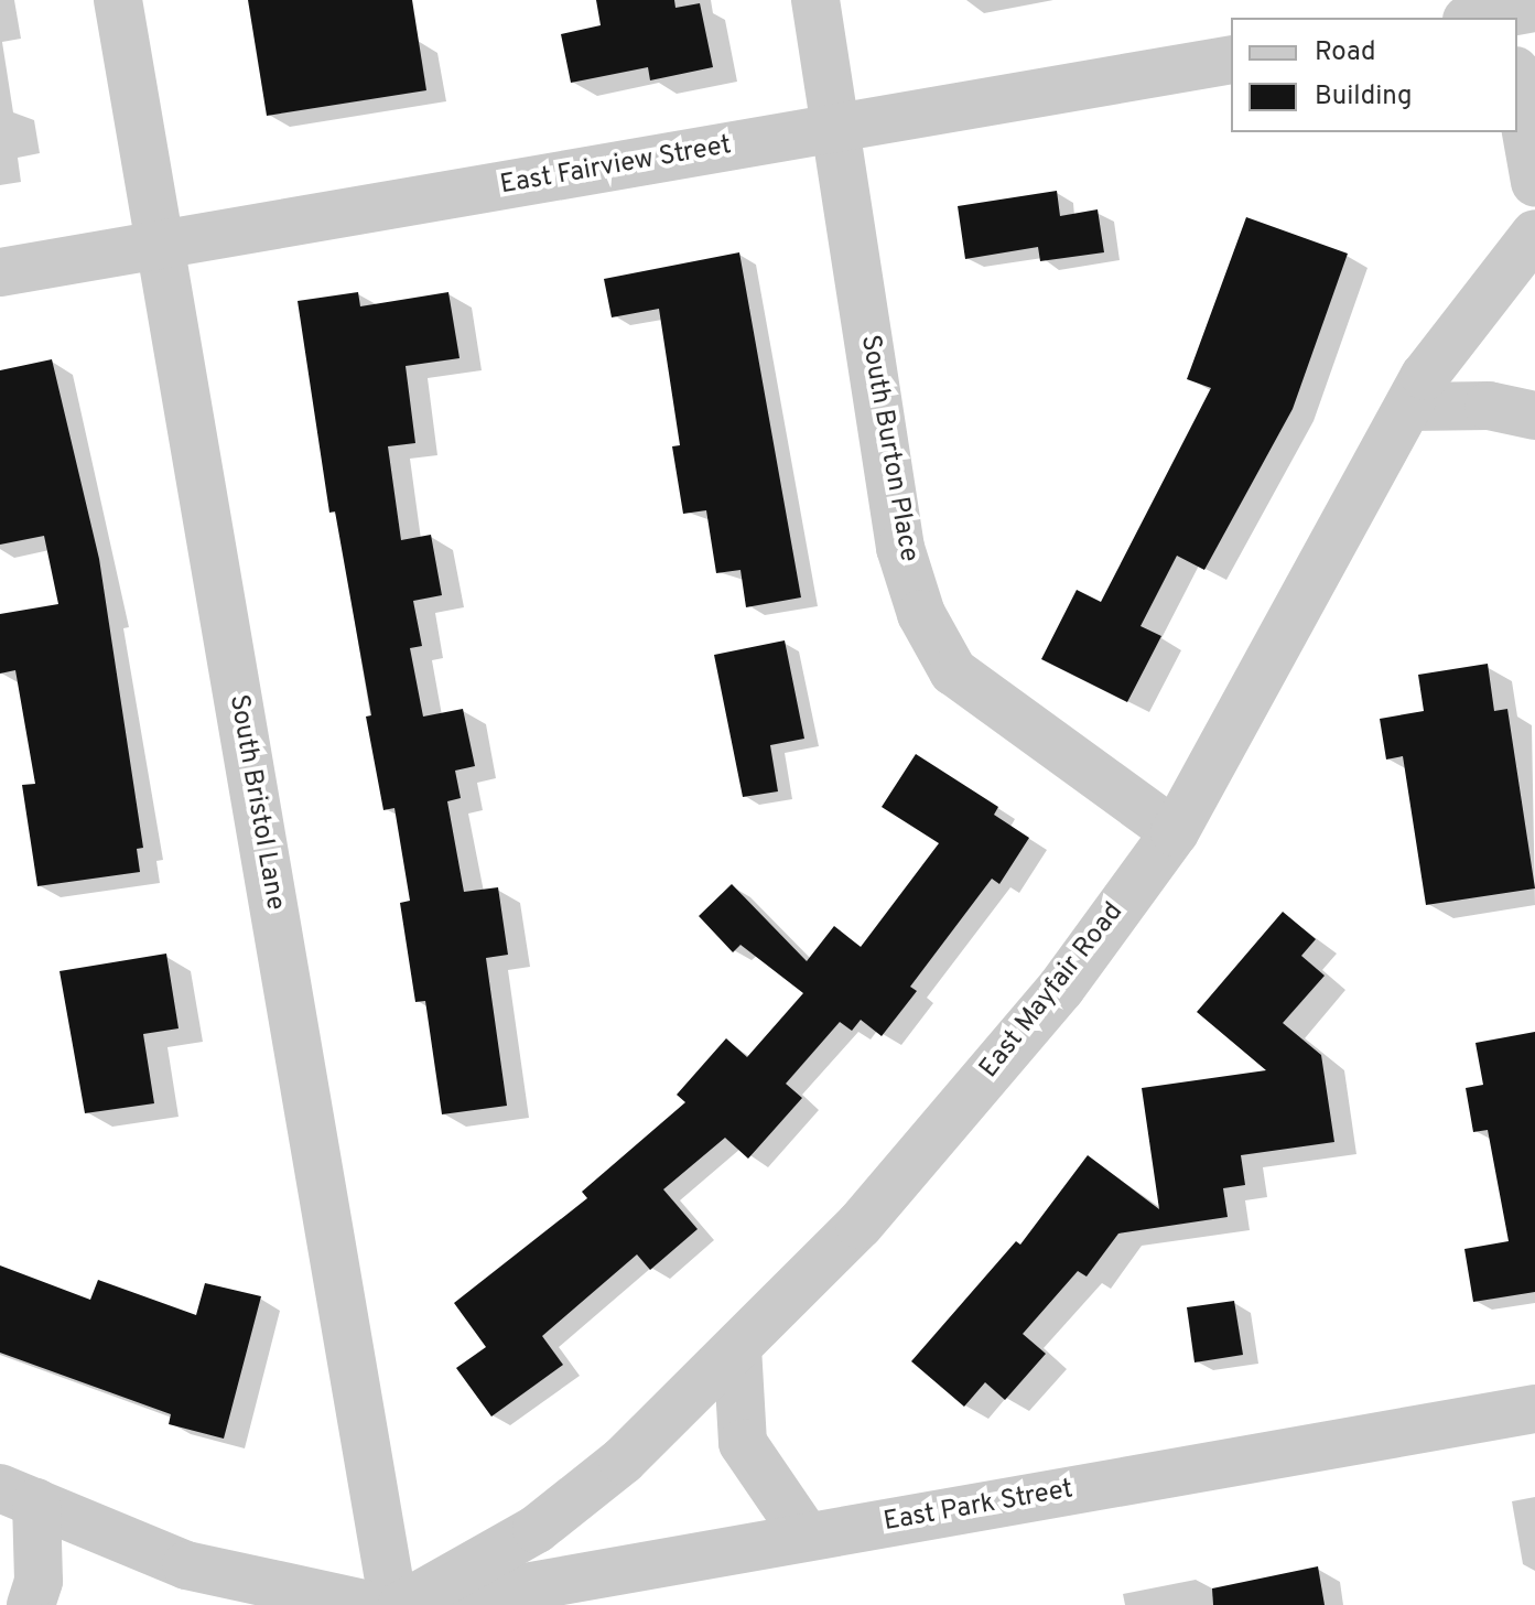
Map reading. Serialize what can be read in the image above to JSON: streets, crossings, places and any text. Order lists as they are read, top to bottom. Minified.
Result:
{"streets":{"street":["East Fairview Street","South Burton Place","South Bristol Lane","East Mayfair Road","East Park Street"]},"crossings":[["East Fairview Street","South Burton Place"],["East Fairview Street","South Bristol Lane"],["South Burton Place","East Mayfair Road"]],"legend":["Road","Building"]}
